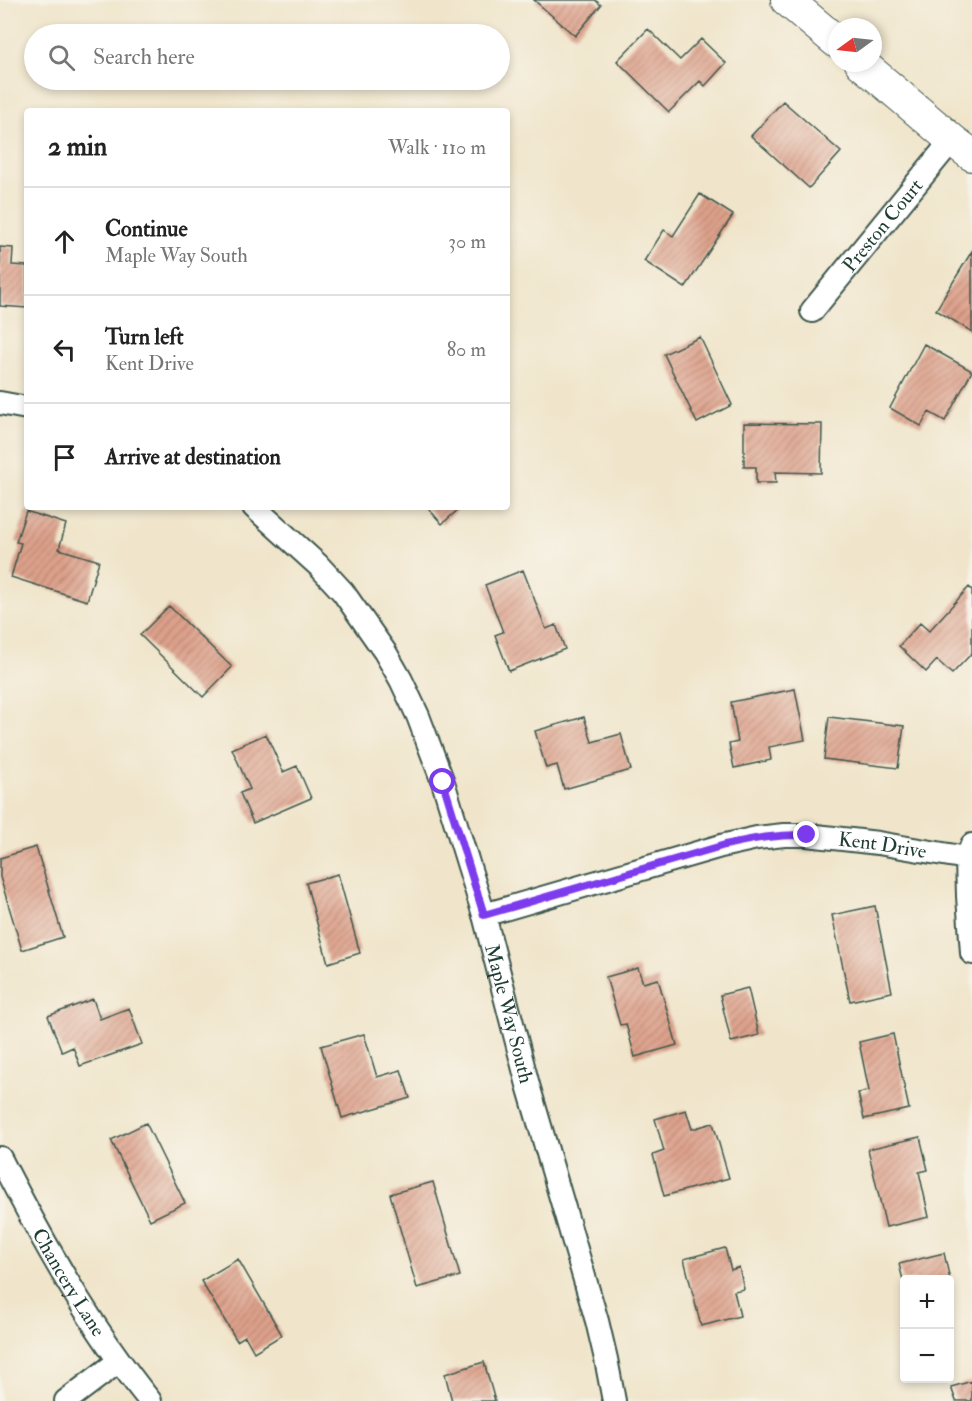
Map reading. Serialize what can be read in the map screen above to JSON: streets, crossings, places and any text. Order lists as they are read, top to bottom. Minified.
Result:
{"streets":{"street":["Preston Court","Kent Drive","Maple Way South","Chancery Lane"]},"crossings":[["Kent Drive","Maple Way South"]],"north":"left","page":{"search":"Search here","heading":["2 min","Walk · 110 m"],"list":[["Continue","Maple Way South","30 m"],["Turn left","Kent Drive","80 m"],"Arrive at destination"],"map_buttons":["+","−"]}}
